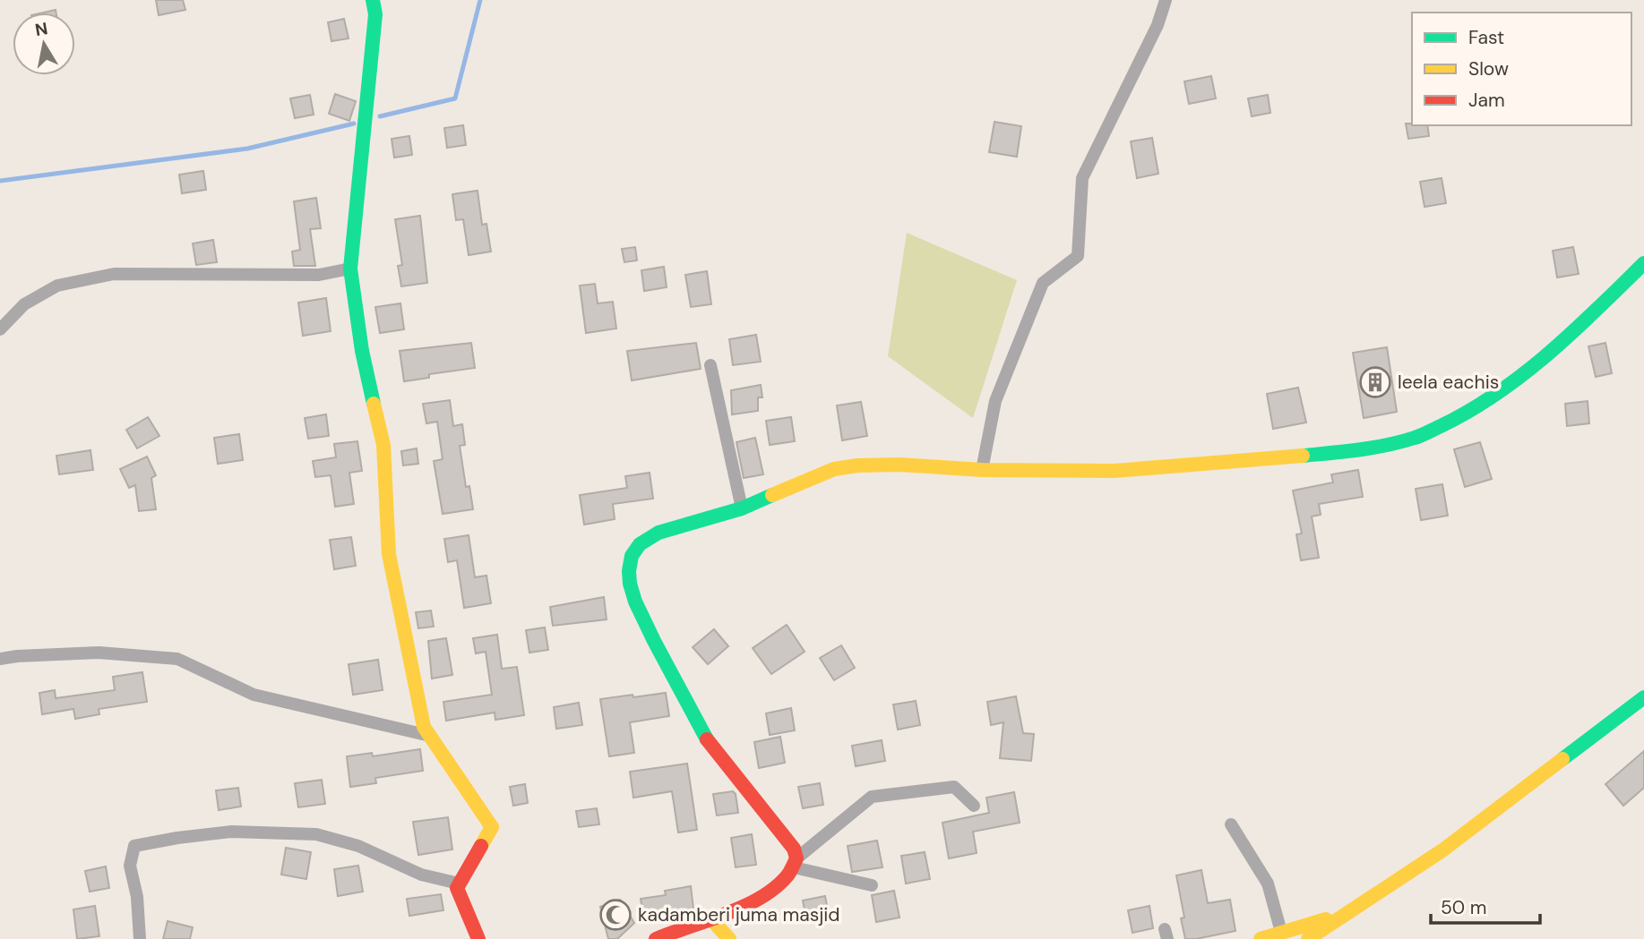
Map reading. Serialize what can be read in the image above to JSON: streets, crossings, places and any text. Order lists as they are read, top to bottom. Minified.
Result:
{"places":{"building":["leela eachis"],"mosque":["kadamberi juma masjid"]},"legend":["Fast","Slow","Jam"],"scale_bar":"50 m","north":"top"}
